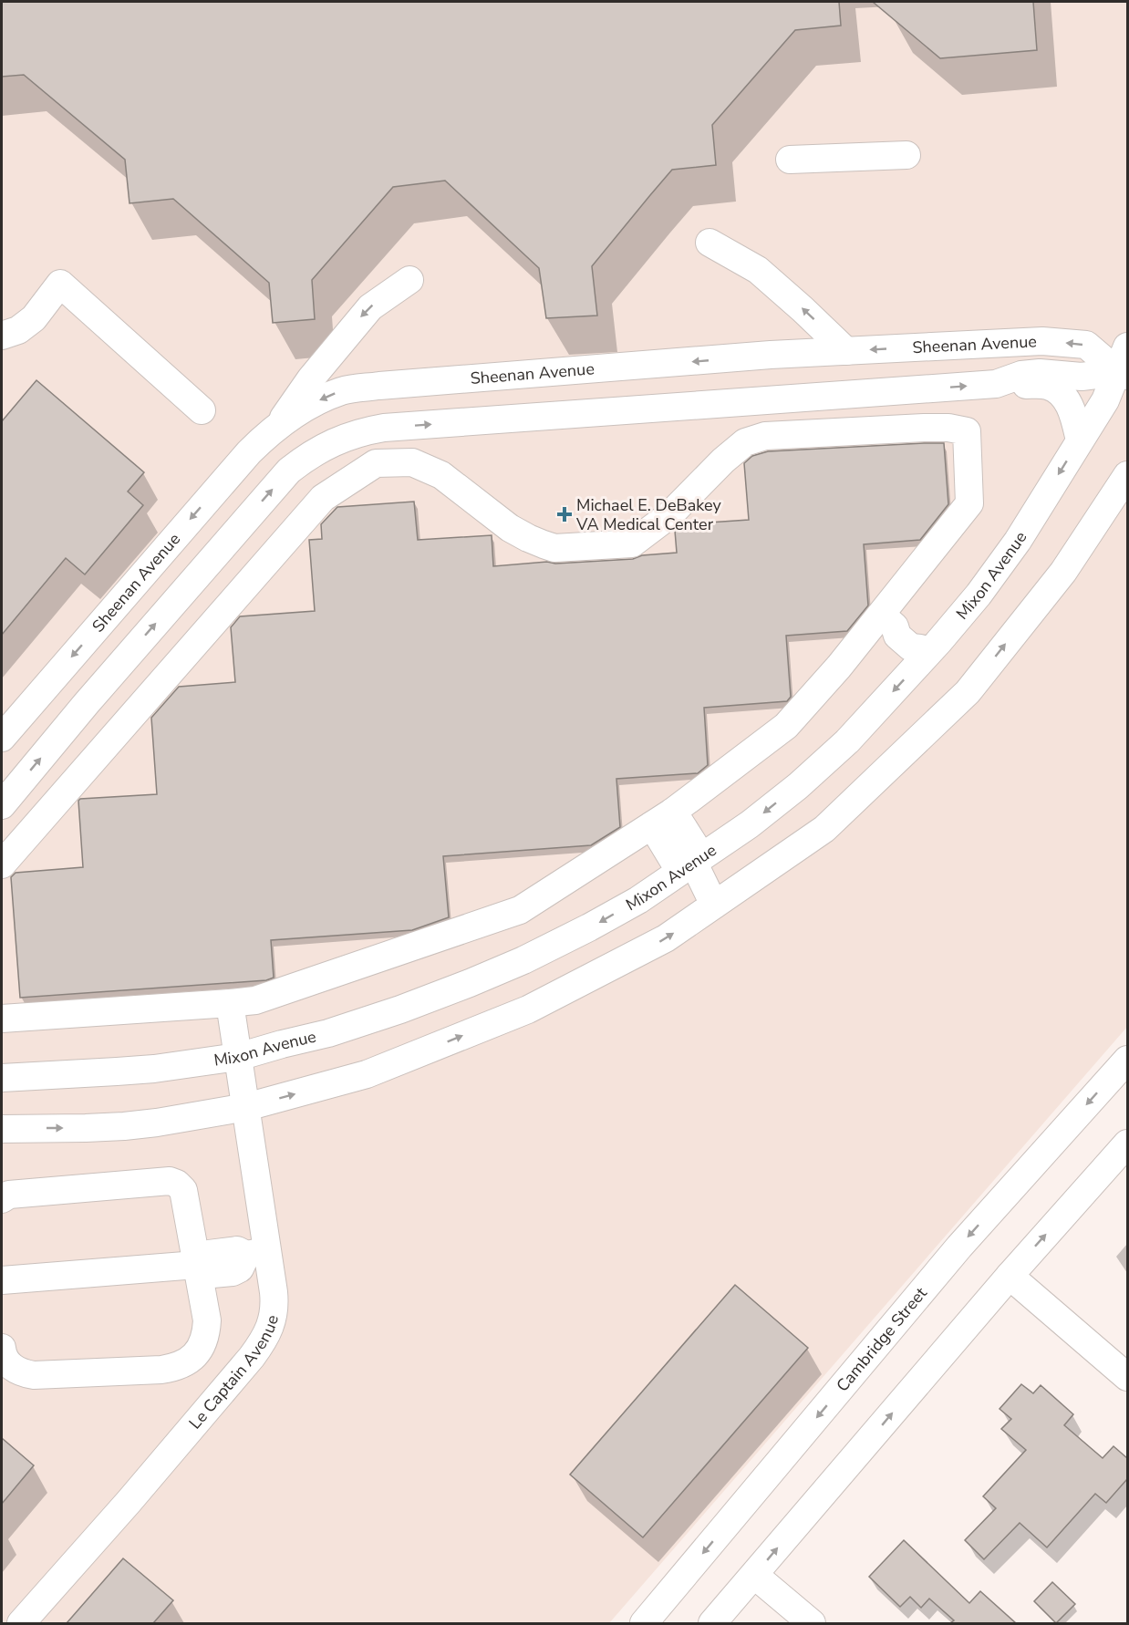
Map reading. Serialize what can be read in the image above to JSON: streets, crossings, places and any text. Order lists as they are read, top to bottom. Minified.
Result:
{"streets":{"street":["Sheenan Avenue","Mixon Avenue","Cambridge Street","Le Captain Avenue"]},"crossings":[["Sheenan Avenue","Mixon Avenue"],["Mixon Avenue","Le Captain Avenue"]],"places":{"health":["Michael E. DeBakey VA Medical Center"]}}
